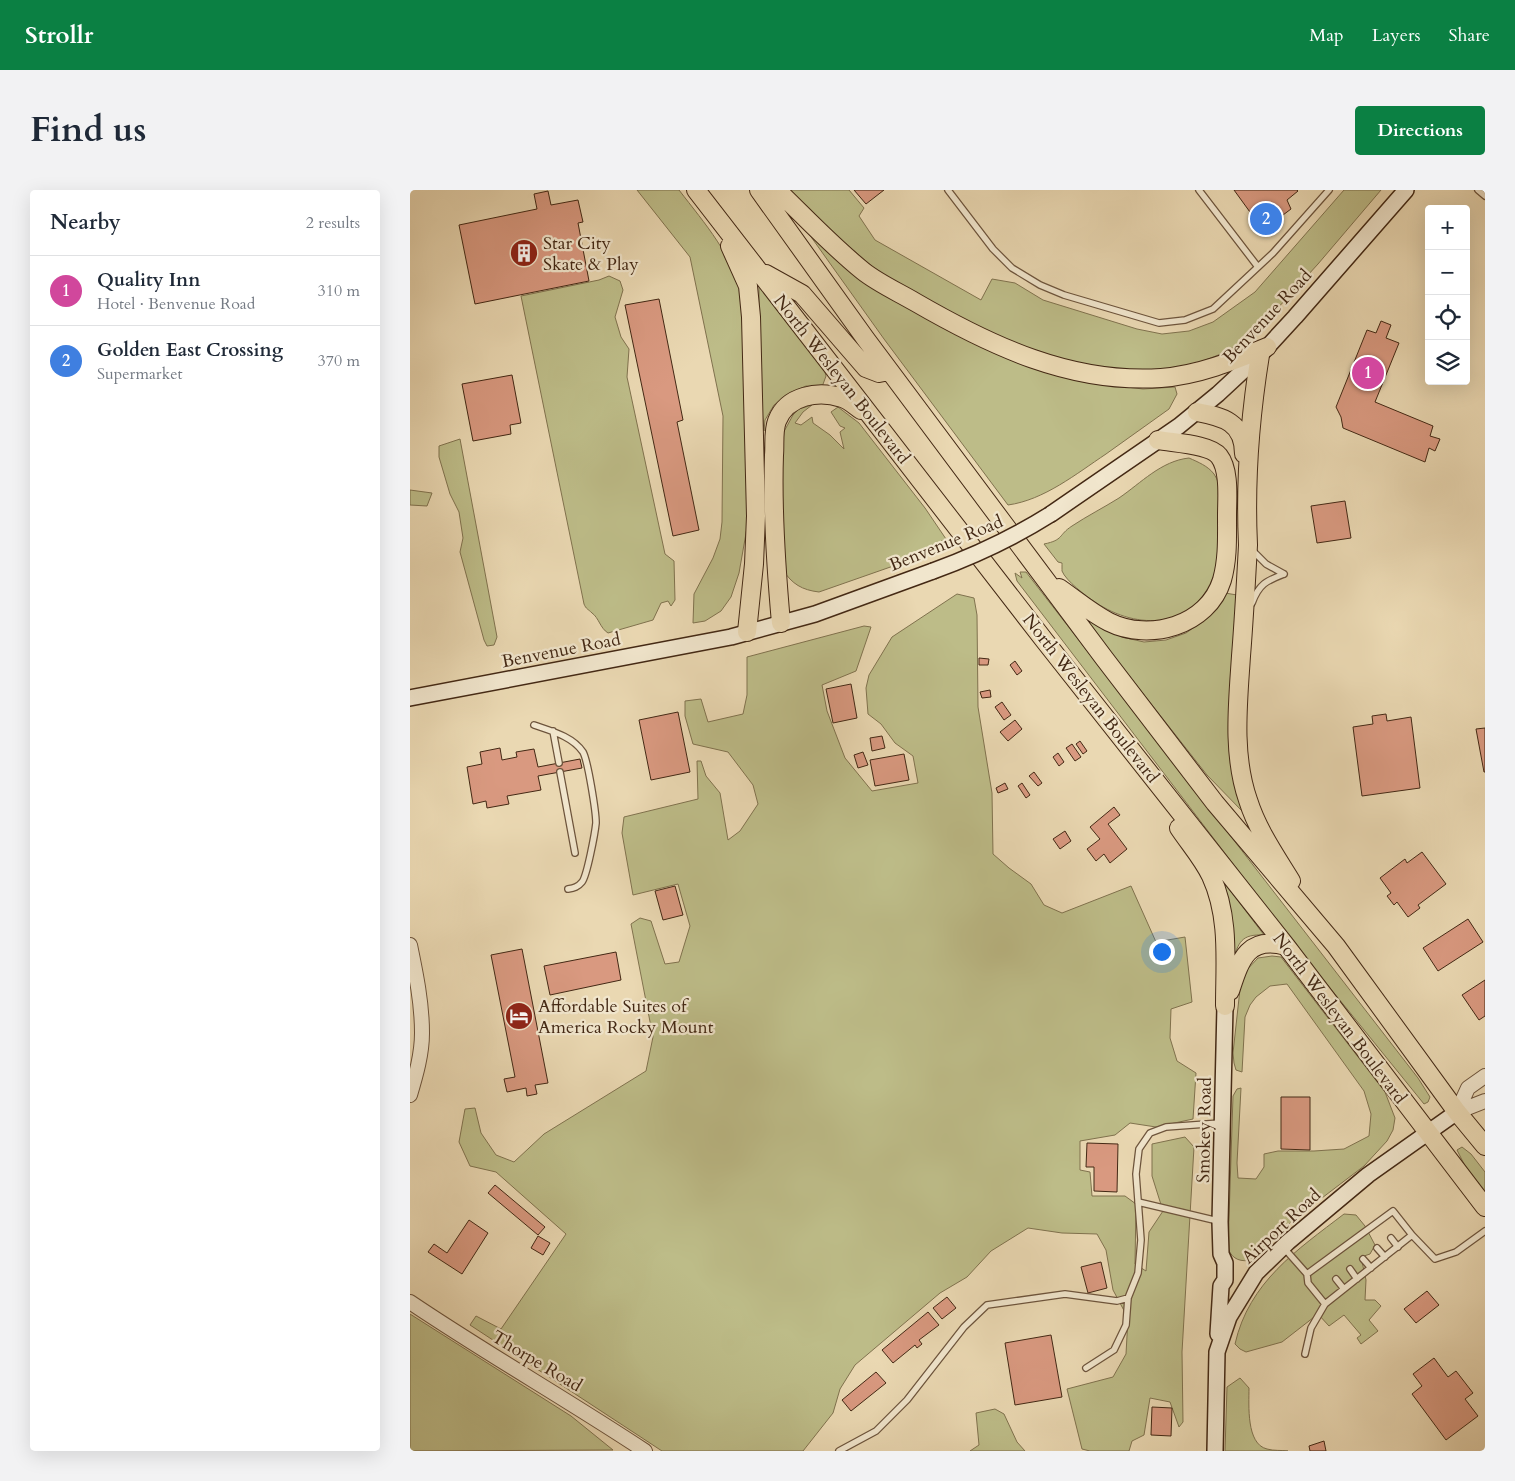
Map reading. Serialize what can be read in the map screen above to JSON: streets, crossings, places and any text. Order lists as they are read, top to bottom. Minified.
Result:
{"streets":{"highway":["North Wesleyan Boulevard"],"main road":["Benvenue Road","Smokey Road","Airport Road"],"street":["Thorpe Road"]},"crossings":[["North Wesleyan Boulevard","Airport Road"],["Smokey Road","Airport Road"]],"places":{"building":["Star City Skate & Play"],"hotel":["Affordable Suites of America Rocky Mount"]},"page":{"header":"Strollr","nav":["Map","Layers","Share"],"title":"Find us","buttons":"Directions","heading":["Nearby","2 results"],"pins":["2","1"],"map_buttons":["+","−"],"list":[{"mark":"1","name":"Quality Inn","note":"Hotel · Benvenue Road","value":"310 m"},{"mark":"2","name":"Golden East Crossing","note":"Supermarket","value":"370 m"}]}}
